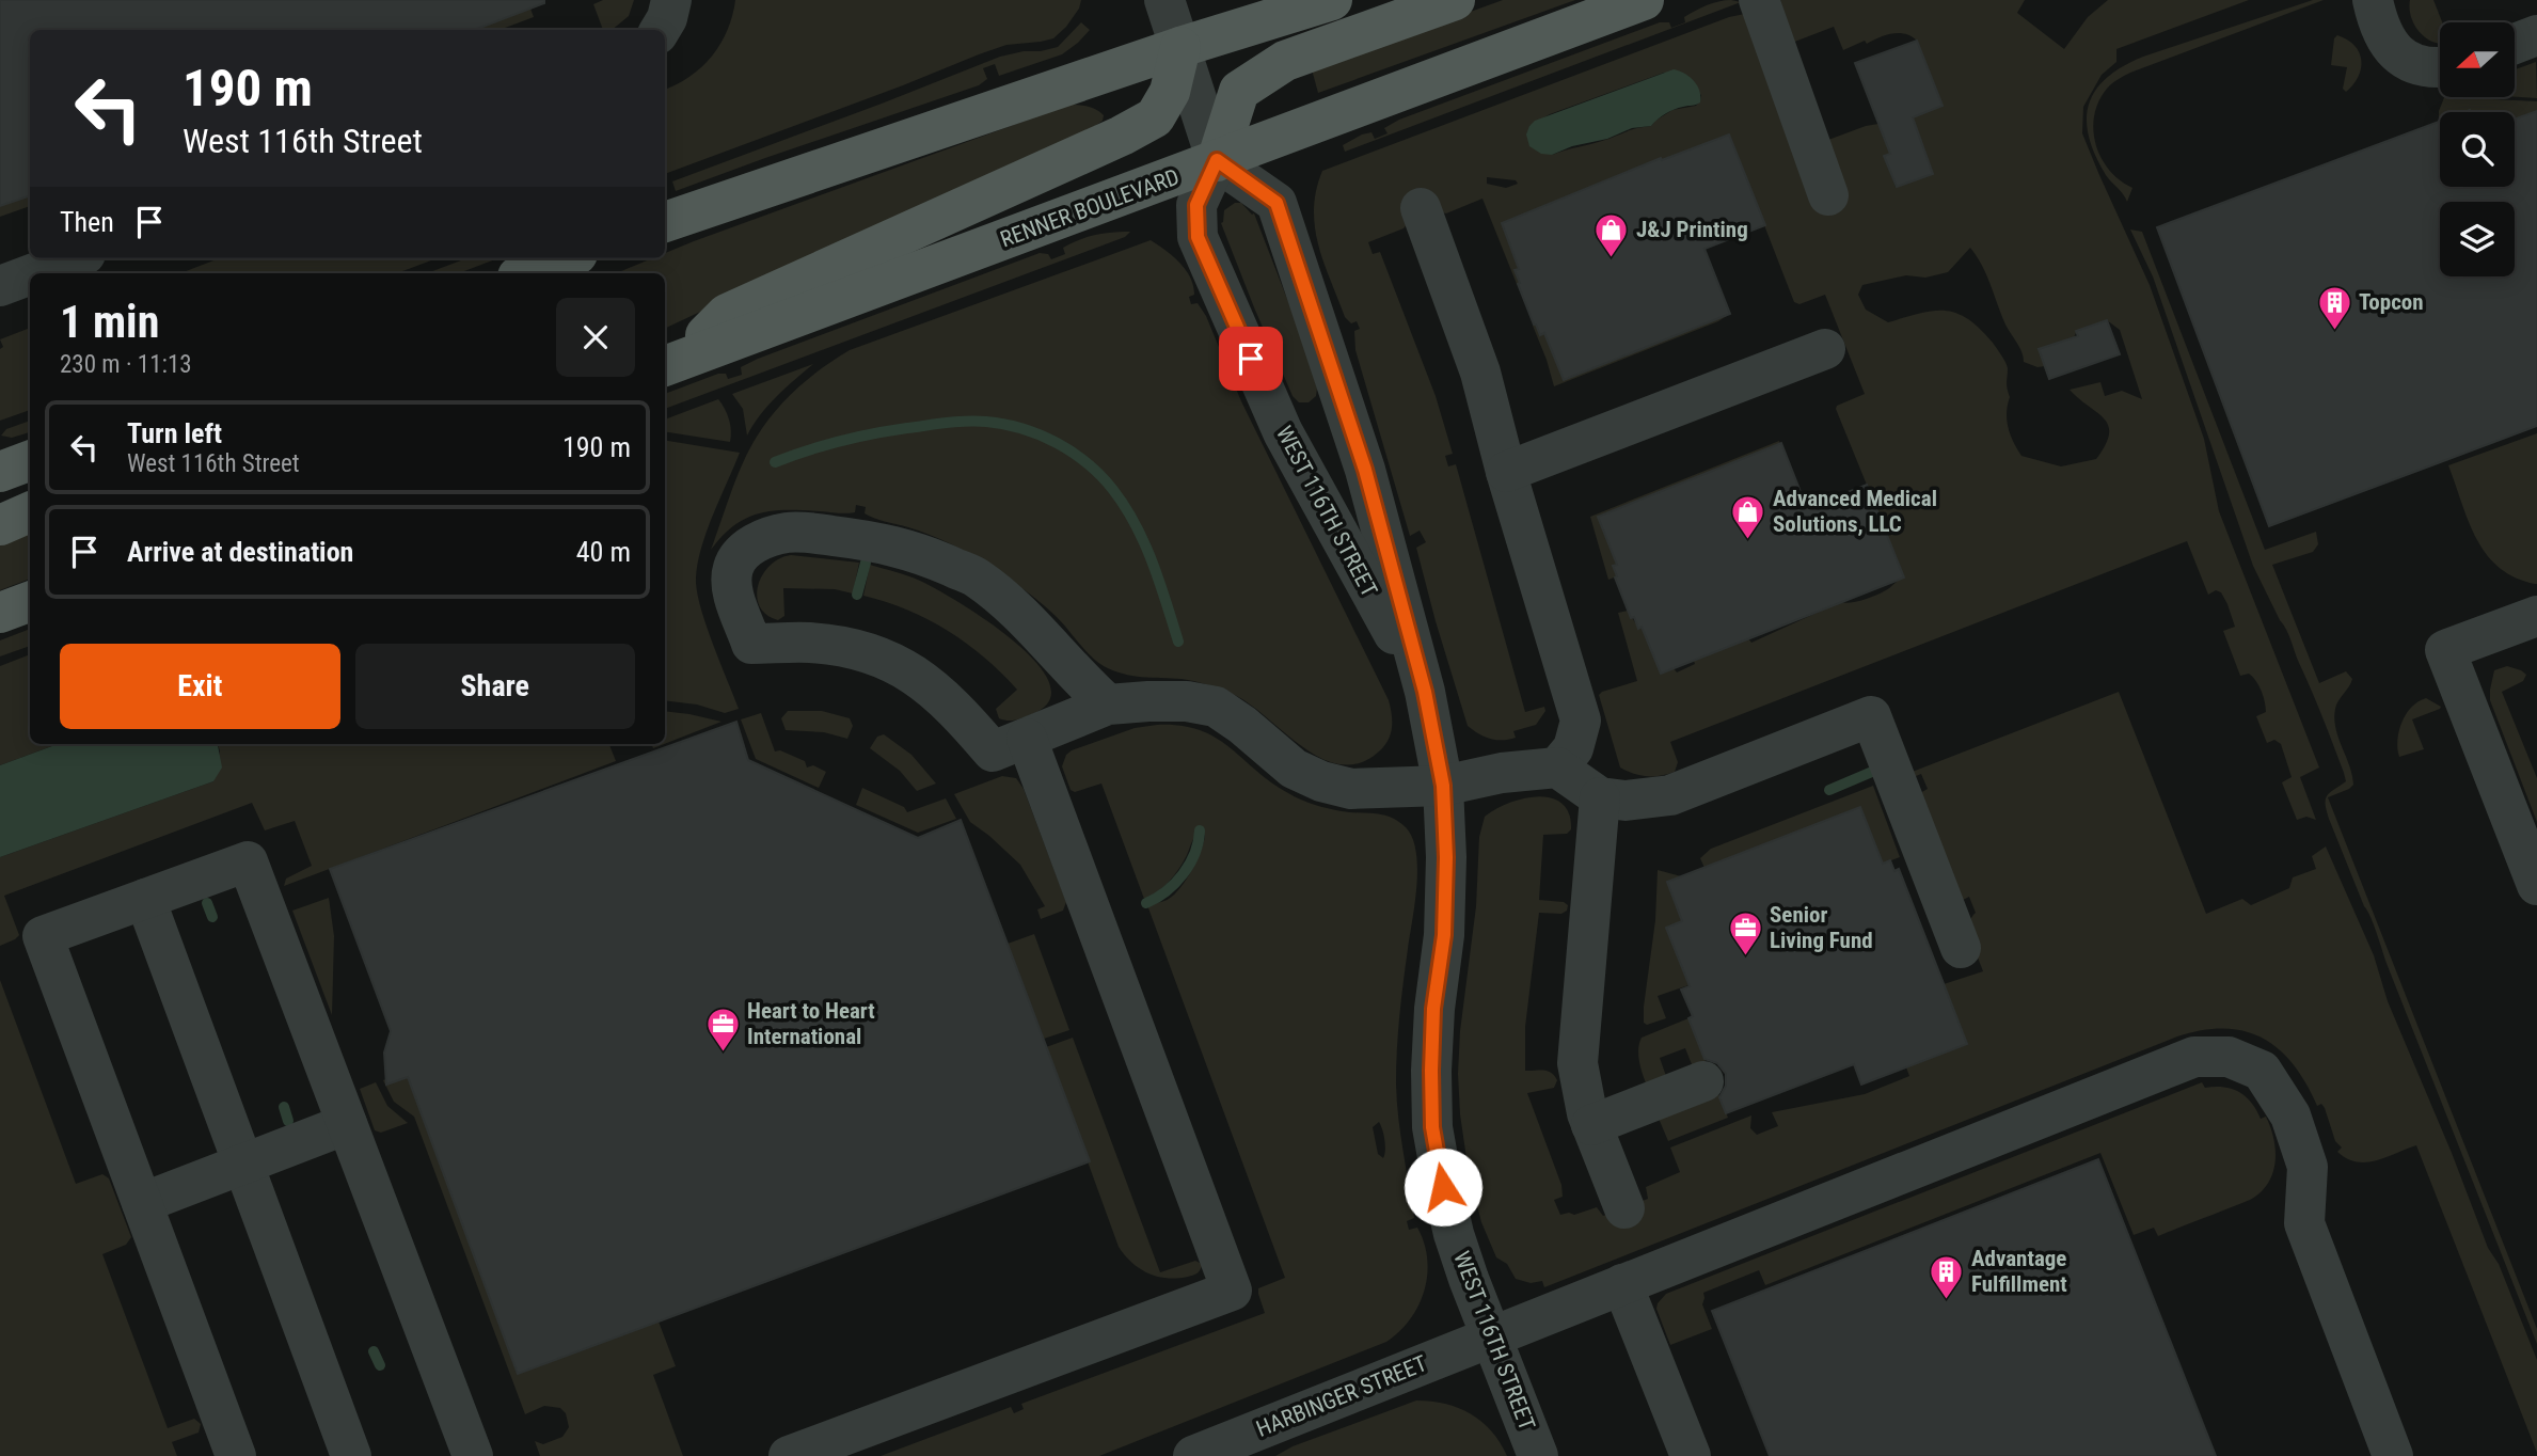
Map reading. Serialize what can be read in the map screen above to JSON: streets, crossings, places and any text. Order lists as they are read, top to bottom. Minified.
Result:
{"streets":{"main road":["RENNER BOULEVARD"],"street":["WEST 116TH STREET","HARBINGER STREET"]},"crossings":[["RENNER BOULEVARD","WEST 116TH STREET"],["WEST 116TH STREET","HARBINGER STREET"]],"places":{"shop":["J&J Printing","Advanced Medical Solutions, LLC"],"building":["Topcon","Advantage Fulfillment"],"office":["Senior Living Fund","Heart to Heart International"]},"north":"left","page":{"turn":["190 m","West 116th Street"],"then":"Then","heading":["1 min","230 m · 11:13"],"list":[{"name":"Turn left","note":"West 116th Street","value":"190 m"},{"name":"Arrive at destination","value":"40 m"}],"buttons":["Exit","Share"]}}
